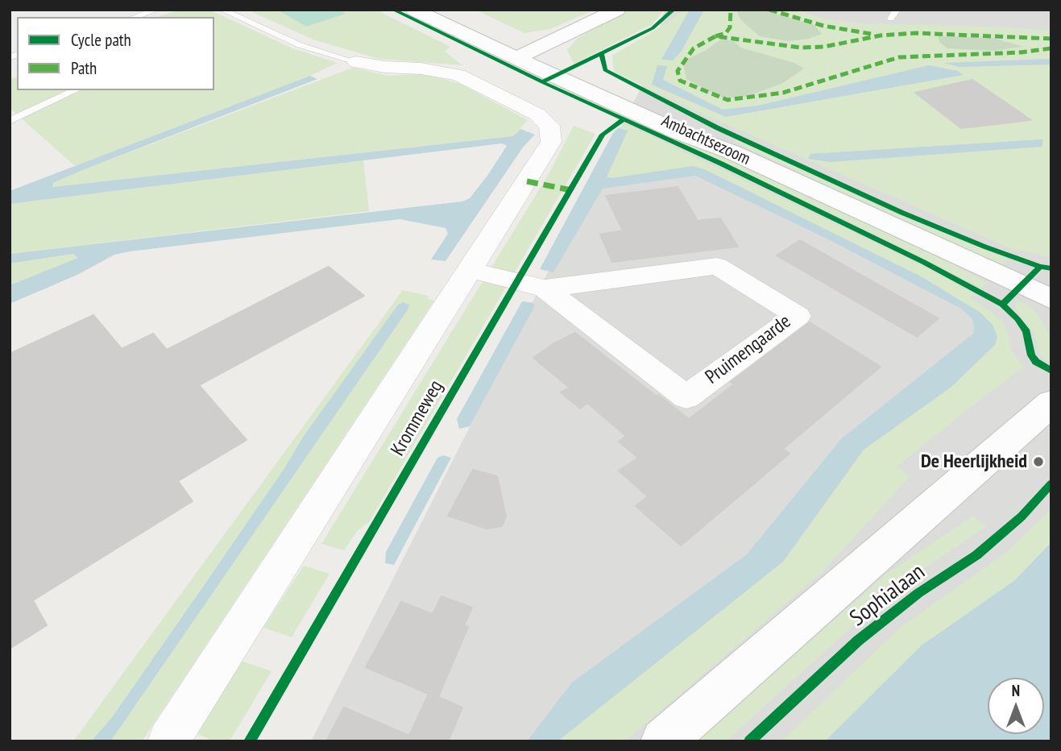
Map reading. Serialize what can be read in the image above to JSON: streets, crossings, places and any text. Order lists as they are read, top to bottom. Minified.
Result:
{"streets":{"street":["Ambachtsezoom","Pruimengaarde","Krommeweg","Sophialaan"]},"crossings":[["Pruimengaarde","Krommeweg"]],"places":["De Heerlijkheid"],"legend":["Cycle path","Path"],"north":"top"}
